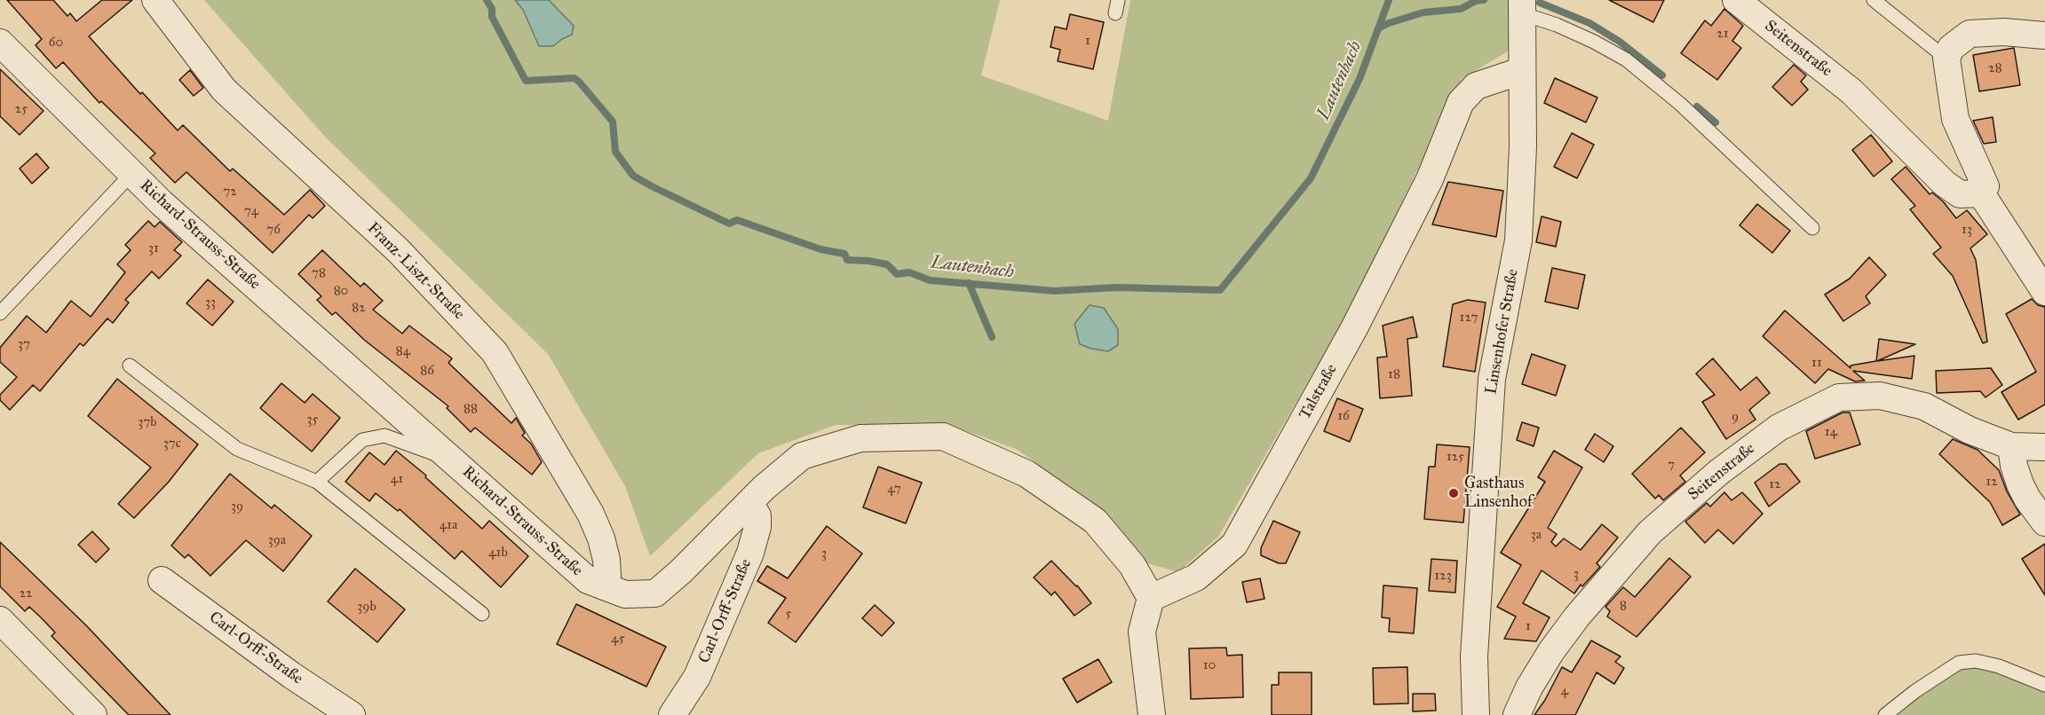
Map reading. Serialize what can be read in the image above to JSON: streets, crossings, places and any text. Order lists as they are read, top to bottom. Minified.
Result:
{"streets":{"street":["Seitenstraße","Richard-Strauss-Straße","Franz-Liszt-Straße","Linsenhofer Straße","Talstraße","Carl-Orff-Straße"]},"crossings":[["Richard-Strauss-Straße","Franz-Liszt-Straße"],["Richard-Strauss-Straße","Talstraße"],["Richard-Strauss-Straße","Carl-Orff-Straße"],["Linsenhofer Straße","Talstraße"]],"water":["Lautenbach"],"places":["Gasthaus Linsenhof"],"house_numbers":["21","1","60","28","25","72","74","76","13","31","78","80","33","82","127","37","84","11","86","18","88","16","9","35","37b","14","37c","125","7","41","12","12","47","39","41a","3a","39a","41b","3","3","123","22","8","39b","5","1","45","10","4"]}
